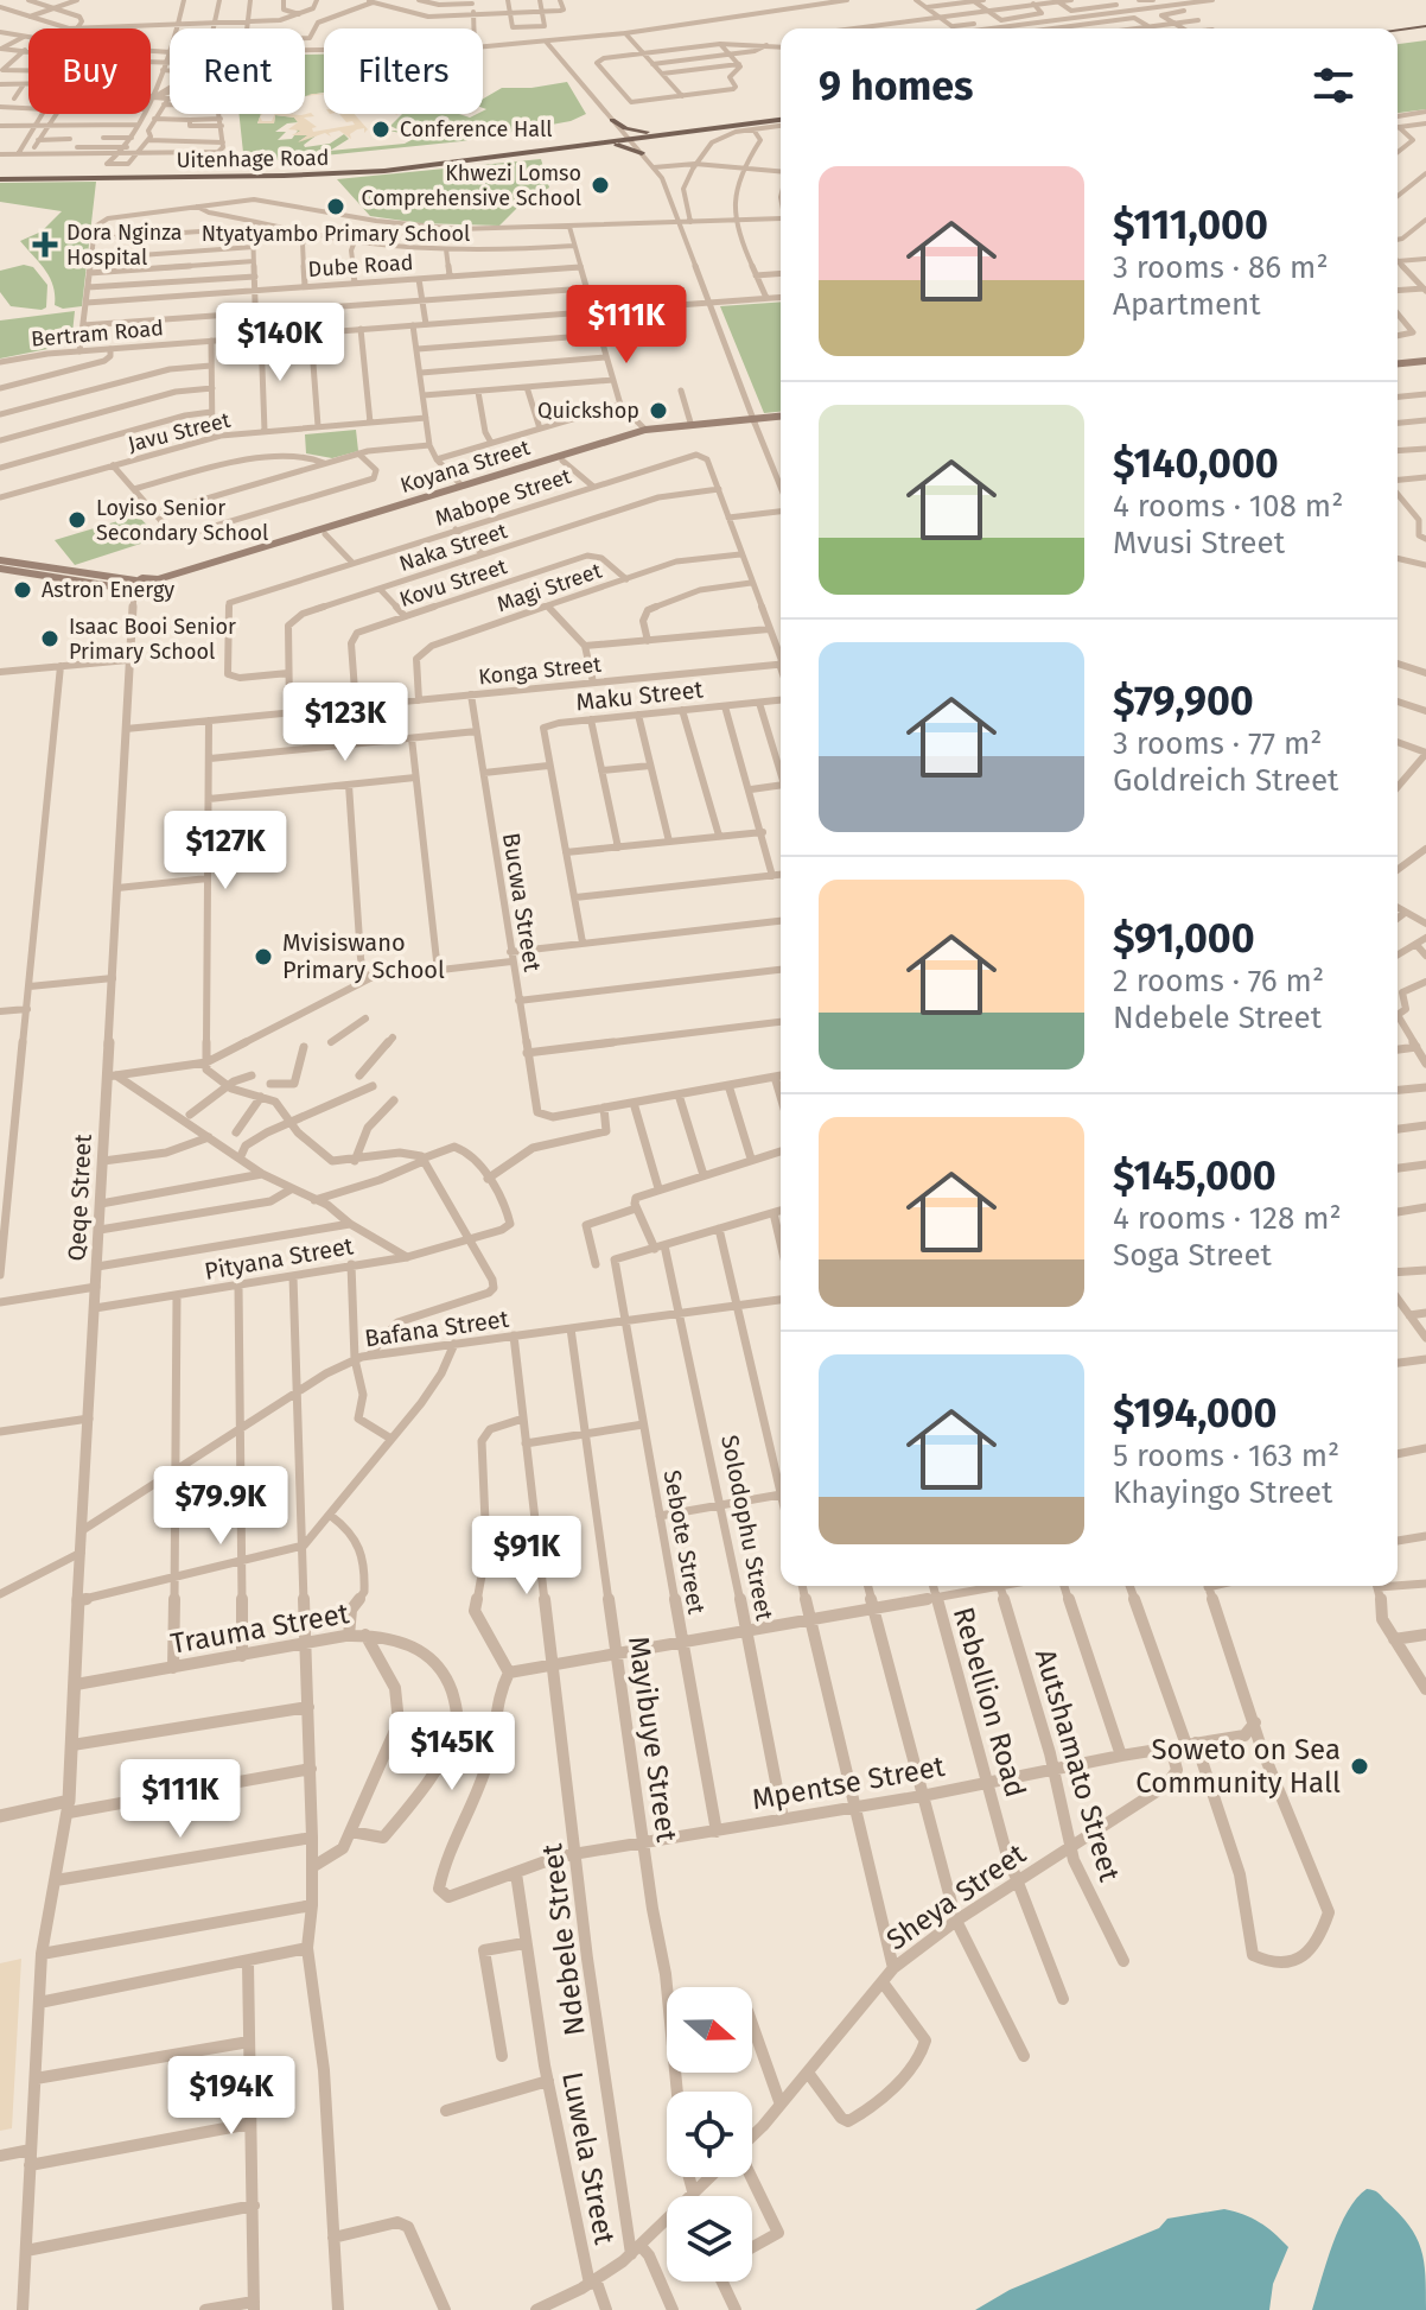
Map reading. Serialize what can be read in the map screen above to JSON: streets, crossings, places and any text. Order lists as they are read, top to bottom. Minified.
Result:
{"streets":{"main road":["Uitenhage Road","Koyana Street"],"street":["Dube Road","Bertram Road","Javu Street","Mabope Street","Naka Street","Kovu Street","Magi Street","Konga Street","Maku Street","Bucwa Street","Qeqe Street","Pityana Street","Bafana Street","Solodophu Street","Sebote Street","Trauma Street","Rebellion Road","Mayibuye Street","Autshamato Street","Mpentse Street","Sheya Street","Ndebele Street","Luwela Street"]},"crossings":[["Mabope Street","Naka Street"],["Mabope Street","Magi Street"],["Naka Street","Konga Street"],["Kovu Street","Magi Street"],["Kovu Street","Konga Street"],["Magi Street","Konga Street"],["Konga Street","Bucwa Street"],["Konga Street","Qeqe Street"],["Qeqe Street","Pityana Street"],["Qeqe Street","Bafana Street"],["Qeqe Street","Trauma Street"],["Bafana Street","Solodophu Street"],["Bafana Street","Sebote Street"],["Bafana Street","Mayibuye Street"],["Bafana Street","Ndebele Street"],["Solodophu Street","Sebote Street"],["Solodophu Street","Mpentse Street"],["Sebote Street","Mpentse Street"],["Rebellion Road","Mpentse Street"],["Rebellion Road","Sheya Street"],["Mayibuye Street","Mpentse Street"],["Autshamato Street","Mpentse Street"],["Autshamato Street","Sheya Street"],["Mpentse Street","Sheya Street"],["Mpentse Street","Ndebele Street"],["Mpentse Street","Luwela Street"]],"places":{"other":["Conference Hall","Khwezi Lomso Comprehensive School","Ntyatyambo Primary School","Quickshop","Loyiso Senior Secondary School","Astron Energy","Isaac Booi Senior Primary School","Mvisiswano Primary School","Soweto on Sea Community Hall"],"health":["Dora Nginza Hospital"]},"north":"right","page":{"chip":["Buy","Rent","Filters"],"heading":"9 homes","list":[{"name":"$111,000","note":"3 rooms · 86 m² · Apartment"},{"name":"$140,000","note":"4 rooms · 108 m² · Mvusi Street"},{"name":"$79,900","note":"3 rooms · 77 m² · Goldreich Street"},{"name":"$91,000","note":"2 rooms · 76 m² · Ndebele Street"},{"name":"$145,000","note":"4 rooms · 128 m² · Soga Street"},{"name":"$194,000","note":"5 rooms · 163 m² · Khayingo Street"}],"price":["$111K","$140K","$123K","$127K","$79.9K","$91K","$145K","$111K","$194K"]}}
